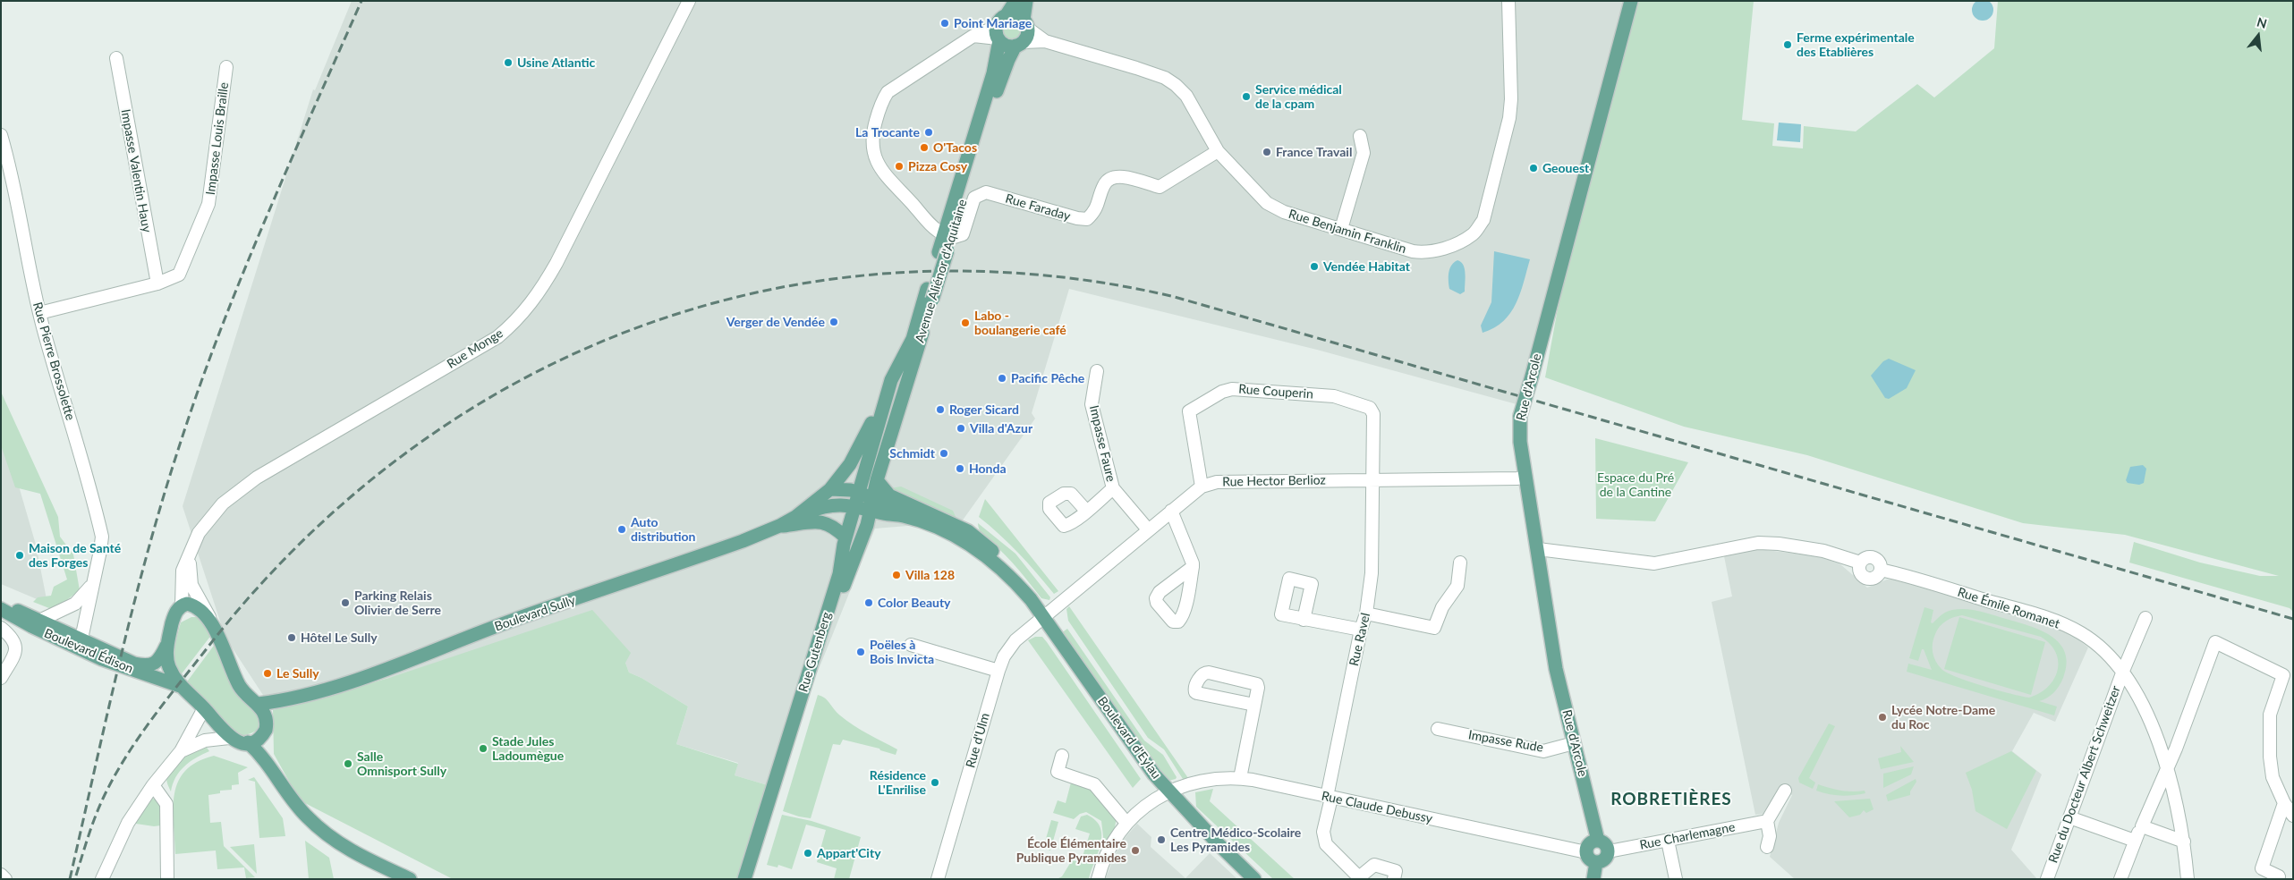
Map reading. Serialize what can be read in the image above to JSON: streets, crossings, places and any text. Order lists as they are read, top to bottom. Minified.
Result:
{"streets":{"main road":["Avenue Aliénor d'Aquitaine","Rue d'Arcole","Boulevard Sully","Boulevard Édison","Rue Gutenberg","Boulevard d'Eylau"],"street":["Impasse Louis Braille","Impasse Valentin Hauy","Rue Faraday","Rue Benjamin Franklin","Rue Monge","Rue Pierre Brossolette","Rue Couperin","Impasse Faure","Rue Hector Berlioz","Rue Émile Romanet","Rue Ravel","Rue d'Ulm","Impasse Rude","Rue du Docteur Albert Schweitzer","Rue Claude Debussy","Rue Charlemagne"]},"crossings":[["Impasse Louis Braille","Impasse Valentin Hauy"],["Impasse Louis Braille","Rue Pierre Brossolette"],["Rue Faraday","Rue Benjamin Franklin"],["Rue Faraday","Avenue Aliénor d'Aquitaine"],["Rue Benjamin Franklin","Avenue Aliénor d'Aquitaine"],["Avenue Aliénor d'Aquitaine","Boulevard Sully"],["Avenue Aliénor d'Aquitaine","Rue Gutenberg"],["Avenue Aliénor d'Aquitaine","Boulevard d'Eylau"],["Rue Pierre Brossolette","Boulevard Édison"],["Rue d'Arcole","Rue Hector Berlioz"],["Rue d'Arcole","Rue Émile Romanet"],["Rue d'Arcole","Impasse Rude"],["Rue d'Arcole","Rue Claude Debussy"],["Rue d'Arcole","Rue Charlemagne"],["Rue Couperin","Rue Hector Berlioz"],["Rue Couperin","Rue Ravel"],["Impasse Faure","Rue Hector Berlioz"],["Rue Hector Berlioz","Rue Ravel"],["Rue Hector Berlioz","Boulevard d'Eylau"],["Rue Hector Berlioz","Rue d'Ulm"],["Rue Émile Romanet","Rue du Docteur Albert Schweitzer"],["Boulevard Sully","Rue Gutenberg"],["Boulevard Sully","Boulevard d'Eylau"],["Rue Ravel","Rue Claude Debussy"],["Rue Gutenberg","Boulevard d'Eylau"],["Boulevard d'Eylau","Rue d'Ulm"],["Boulevard d'Eylau","Rue Claude Debussy"],["Rue Claude Debussy","Rue Charlemagne"]],"districts":["ROBRETIÈRES"],"parks":["Espace du Pré de la Cantine"],"places":["Point Mariage","Ferme expérimentale des Etablières","Usine Atlantic","Service médical de la cpam","La Trocante","O'Tacos","France Travail","Pizza Cosy","Geouest","Vendée Habitat","Verger de Vendée","Labo - boulangerie café","Pacific Pêche","Roger Sicard","Villa d'Azur","Schmidt","Honda","Auto distribution","Maison de Santé des Forges","Villa 128","Parking Relais Olivier de Serre","Color Beauty","Hôtel Le Sully","Poëles à Bois Invicta","Le Sully","Lycée Notre-Dame du Roc","Stade Jules Ladoumègue","Salle Omnisport Sully","Résidence L'Enrilise","Centre Médico-Scolaire Les Pyramides","École Élémentaire Publique Pyramides","Appart'City"],"north":"top"}
